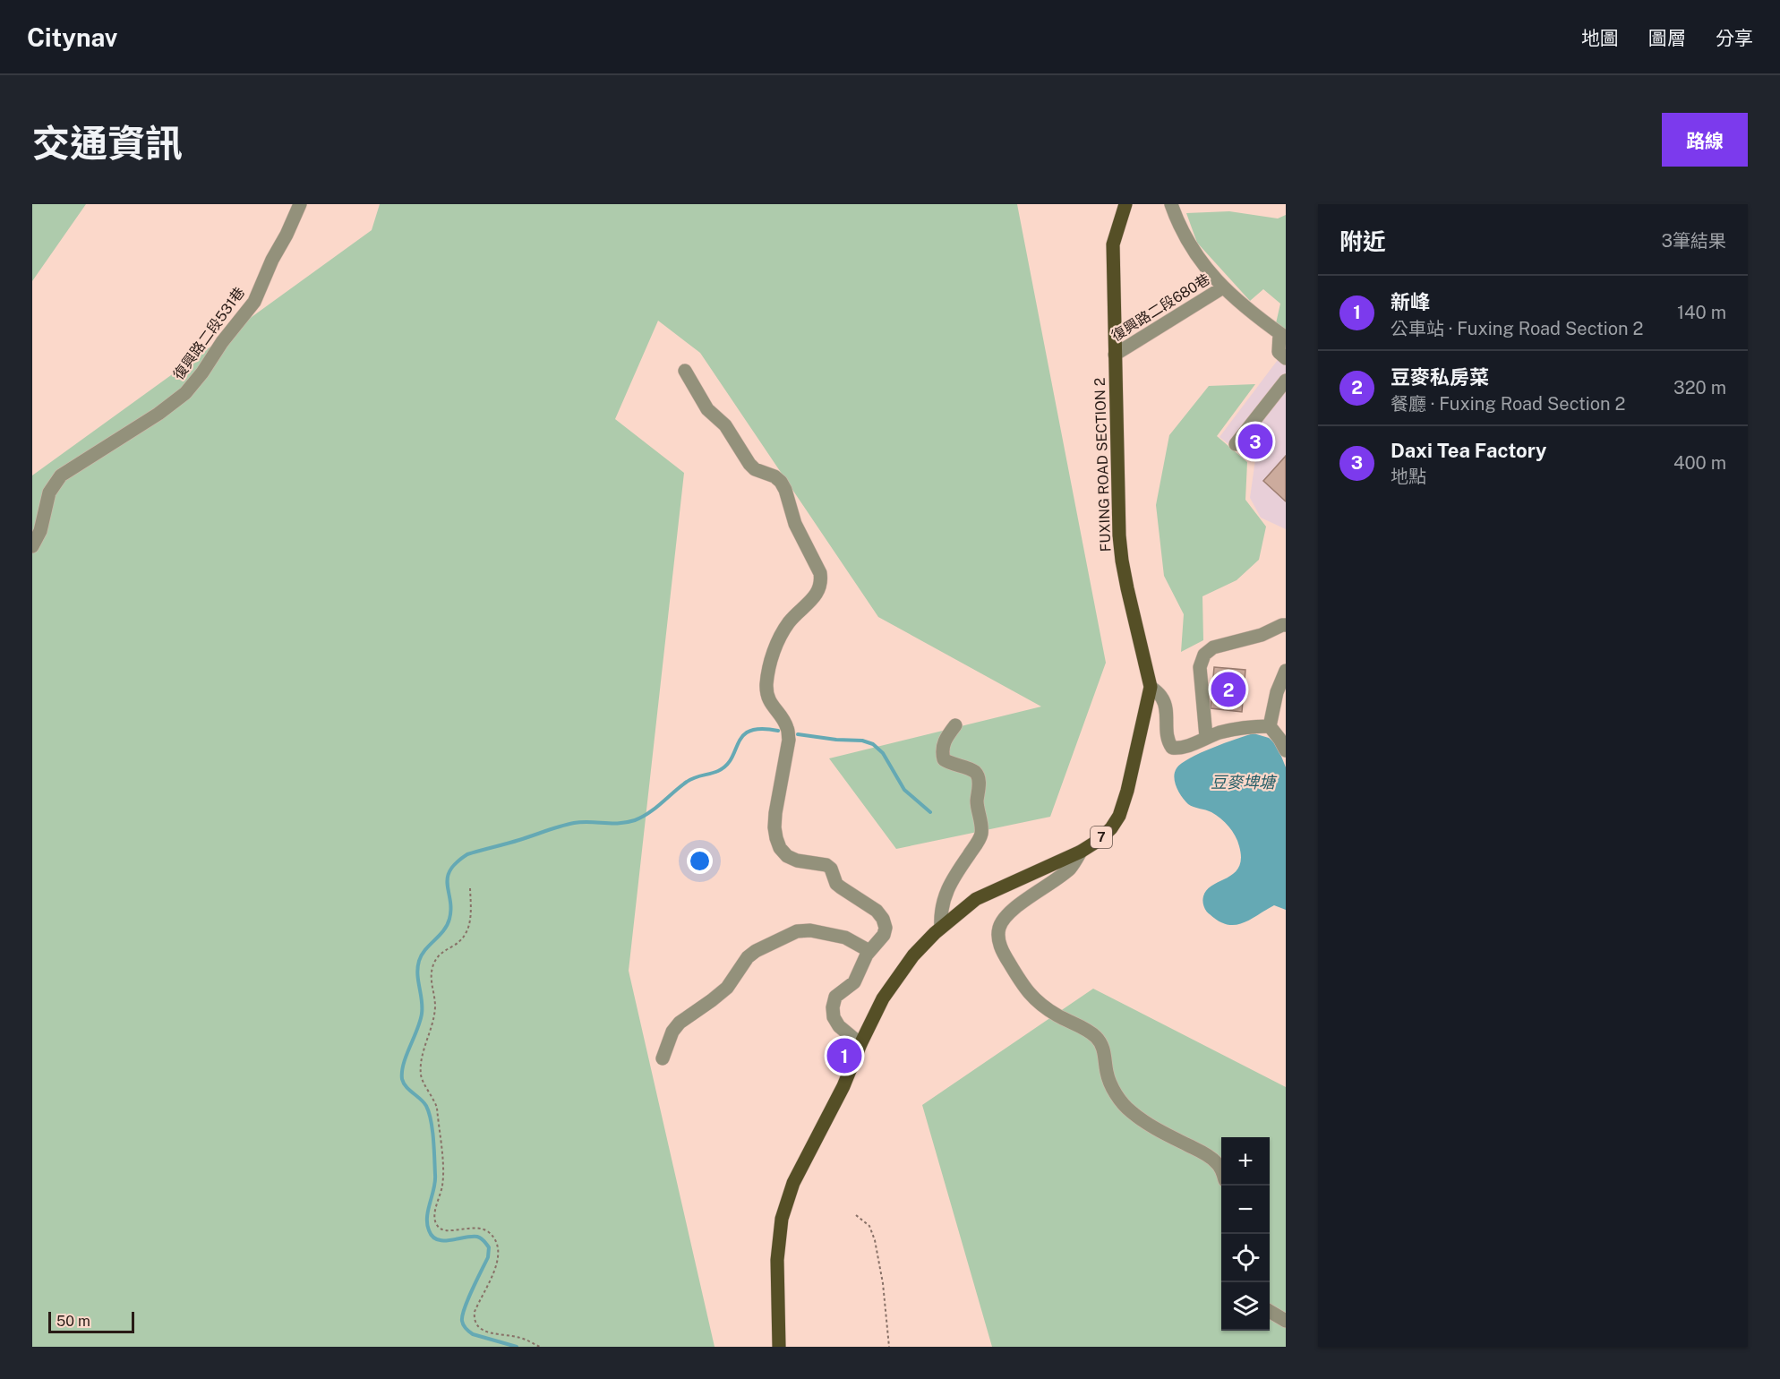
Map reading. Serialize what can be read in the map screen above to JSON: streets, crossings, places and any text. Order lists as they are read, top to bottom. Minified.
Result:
{"streets":{"main road":["FUXING ROAD SECTION 2","7"],"street":["復興路二段680巷","復興路二段531巷"]},"crossings":[["復興路二段680巷","FUXING ROAD SECTION 2"]],"water":["豆麥埤塘"],"scale_bar":"50 m","page":{"header":"Citynav","nav":["地圖","圖層","分享"],"title":"交通資訊","buttons":"路線","heading":["附近","3筆結果"],"list":[{"mark":"1","name":"新峰","note":"公車站 · Fuxing Road Section 2","value":"140 m"},{"mark":"2","name":"豆麥私房菜","note":"餐廳 · Fuxing Road Section 2","value":"320 m"},{"mark":"3","name":"Daxi Tea Factory","note":"地點","value":"400 m"}],"pins":["3","2","1"],"map_buttons":["+","−"],"scale":"50 m"}}
